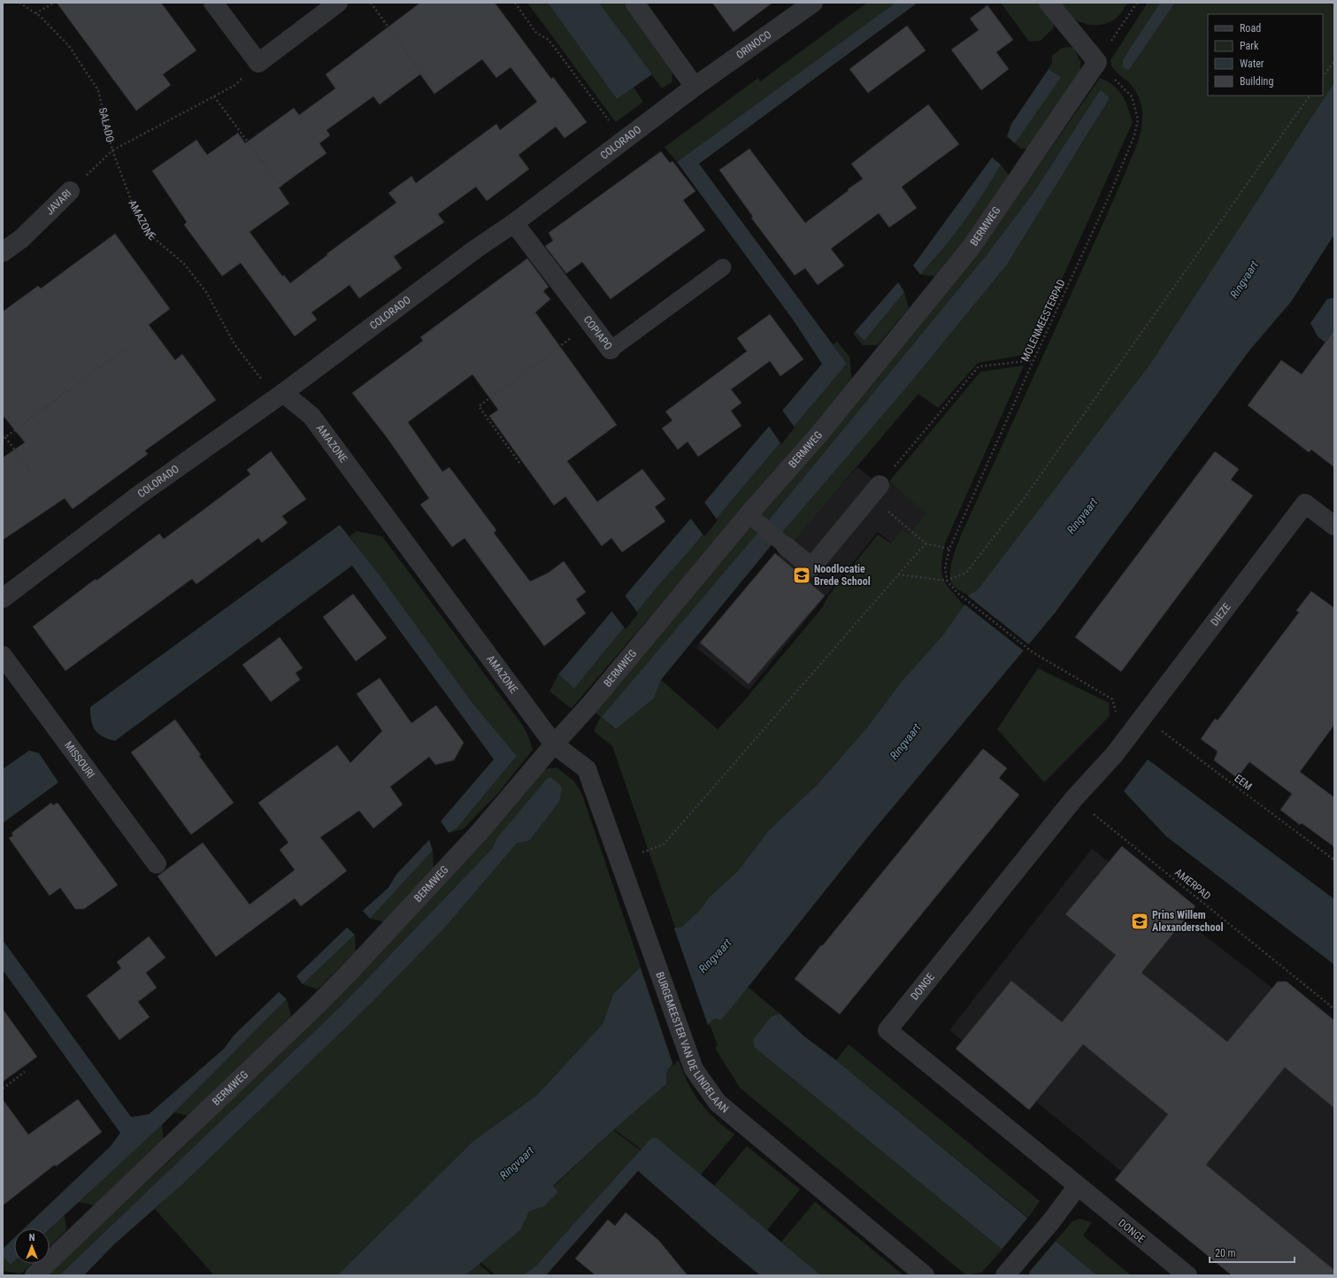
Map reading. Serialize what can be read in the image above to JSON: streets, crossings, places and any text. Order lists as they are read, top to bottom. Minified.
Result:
{"streets":{"street":["ORINOCO","COLORADO","JAVARI","AMAZONE","BERMWEG","COPIAPO","DIEZE","MISSOURI","DONGE","BURGEMEESTER VAN DE LINDELAAN"],"path":["SALADO","MOLENMEESTERPAD","EEM","AMERPAD"]},"crossings":[["ORINOCO","COLORADO"],["SALADO","JAVARI"],["SALADO","AMAZONE"],["COLORADO","AMAZONE"],["COLORADO","COPIAPO"],["JAVARI","AMAZONE"],["AMAZONE","BERMWEG"],["AMAZONE","BURGEMEESTER VAN DE LINDELAAN"],["BERMWEG","MOLENMEESTERPAD"],["BERMWEG","BURGEMEESTER VAN DE LINDELAAN"],["DIEZE","EEM"],["DIEZE","DONGE"],["AMERPAD","DONGE"]],"water":["Ringvaart"],"places":{"school or university":["Noodlocatie Brede School","Prins Willem Alexanderschool"]},"legend":["Road","Park","Water","Building"],"scale_bar":"20 m","north":"top"}
